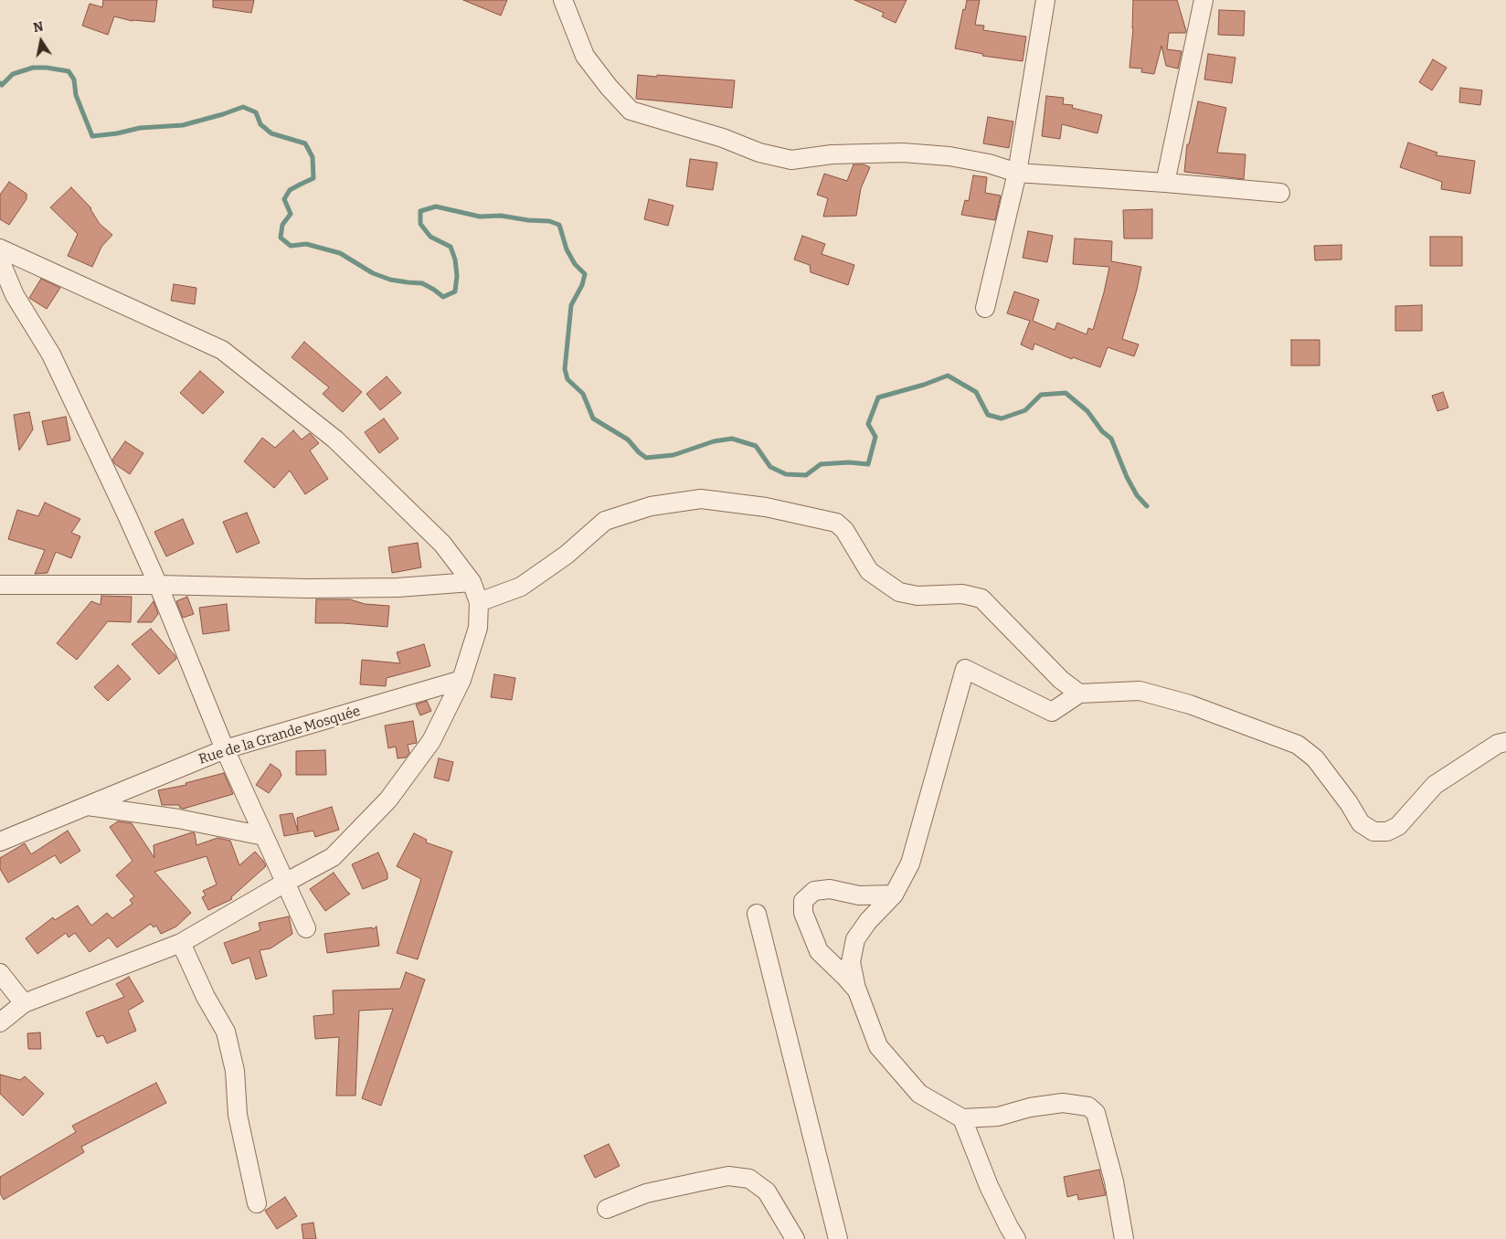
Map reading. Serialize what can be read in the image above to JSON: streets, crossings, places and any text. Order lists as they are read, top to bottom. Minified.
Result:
{"streets":{"street":["Rue de la Grande Mosquée"]},"north":"top"}
